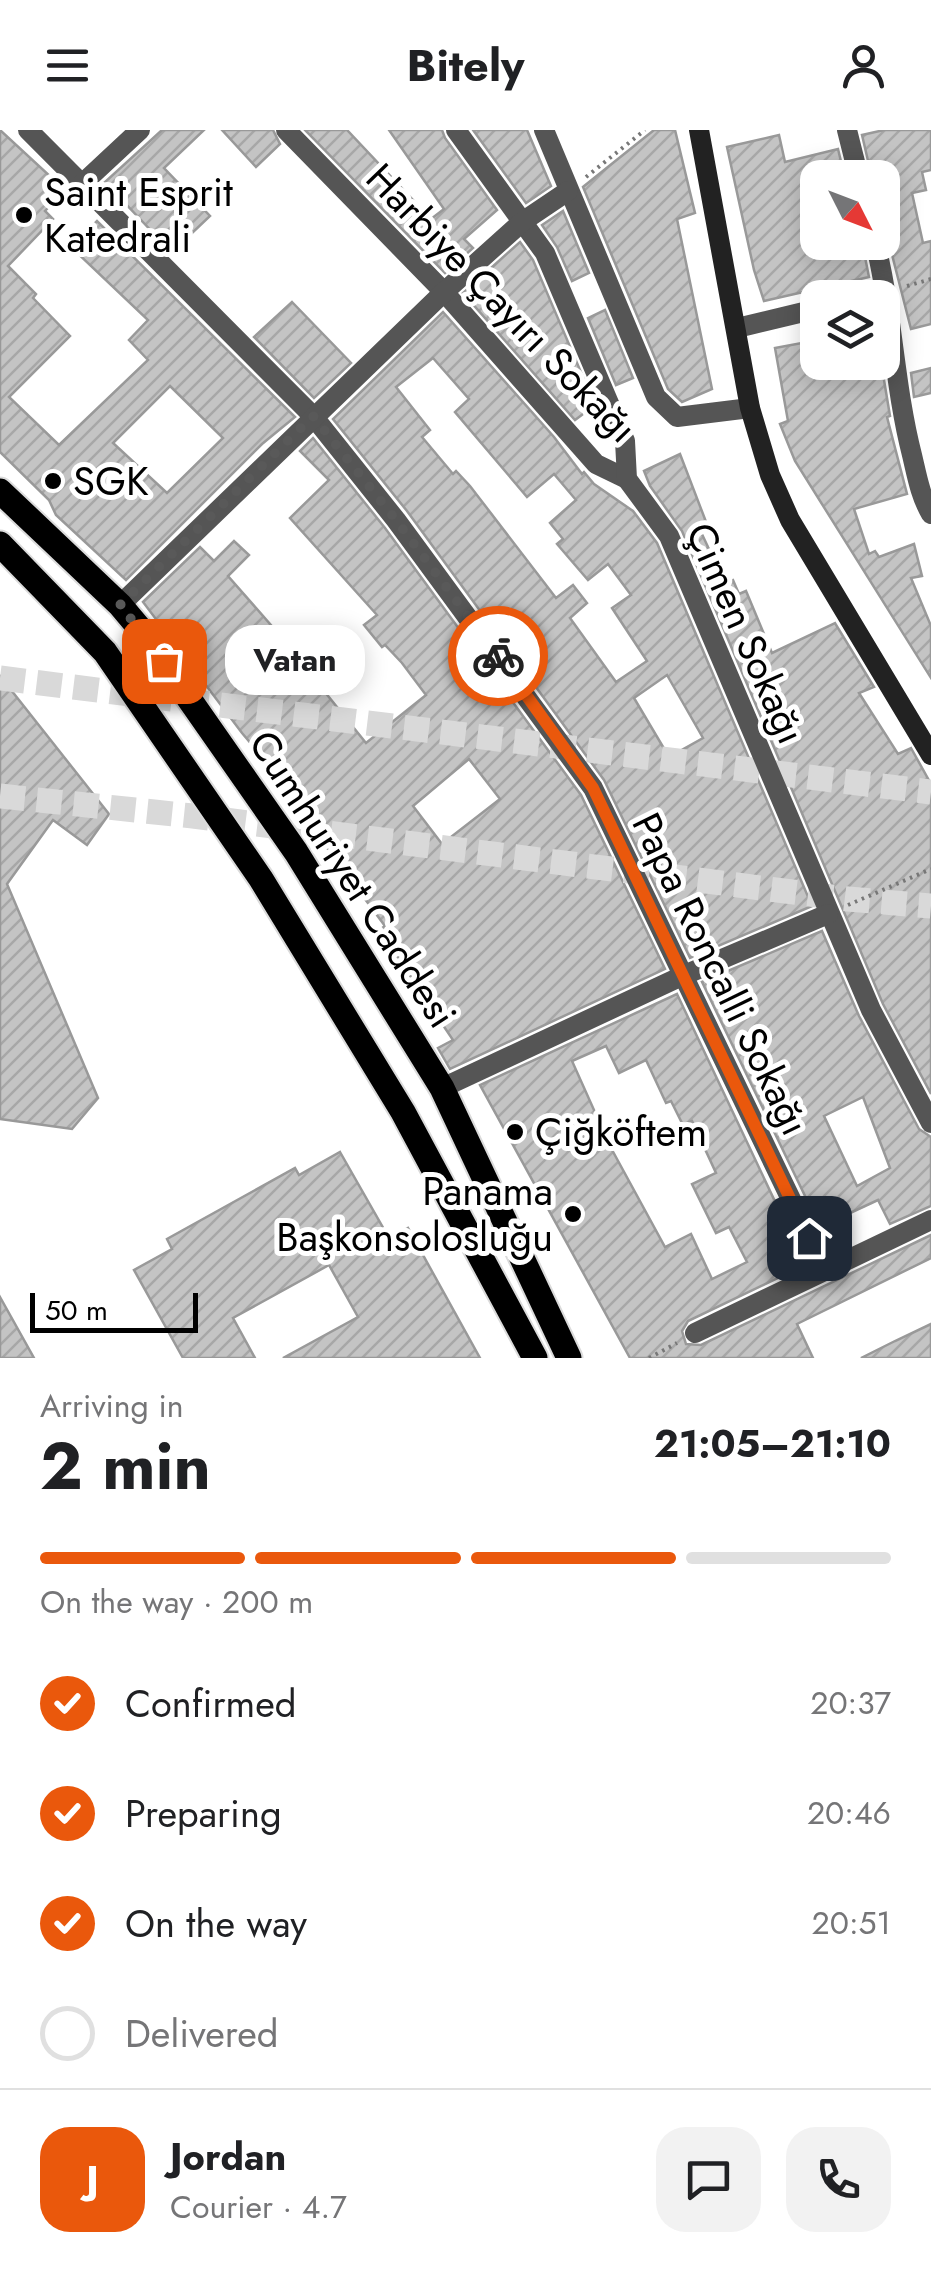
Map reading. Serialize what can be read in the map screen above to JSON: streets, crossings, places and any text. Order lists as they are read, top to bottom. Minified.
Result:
{"streets":{"main road":["Cumhuriyet Caddesi"],"street":["Harbiye Çayırı Sokağı","Çimen Sokağı","Papa Roncalli Sokağı"]},"crossings":[["Harbiye Çayırı Sokağı","Çimen Sokağı"]],"places":["Saint Esprit Katedrali","SGK","Vatan","Çiğköftem","Panama Başkonsolosluğu"],"scale_bar":"50 m","north":"bottom right","page":{"header":"Bitely","bubble":"Vatan","scale":"50 m","heading":["2 min","Arriving in","21:05–21:10"],"panel":["Jordan","Courier · 4.7"],"bar":"On the way · 200 m","list":[["Confirmed","20:37"],["Preparing","20:46"],["On the way","20:51"],"Delivered"],"round":"J"}}
